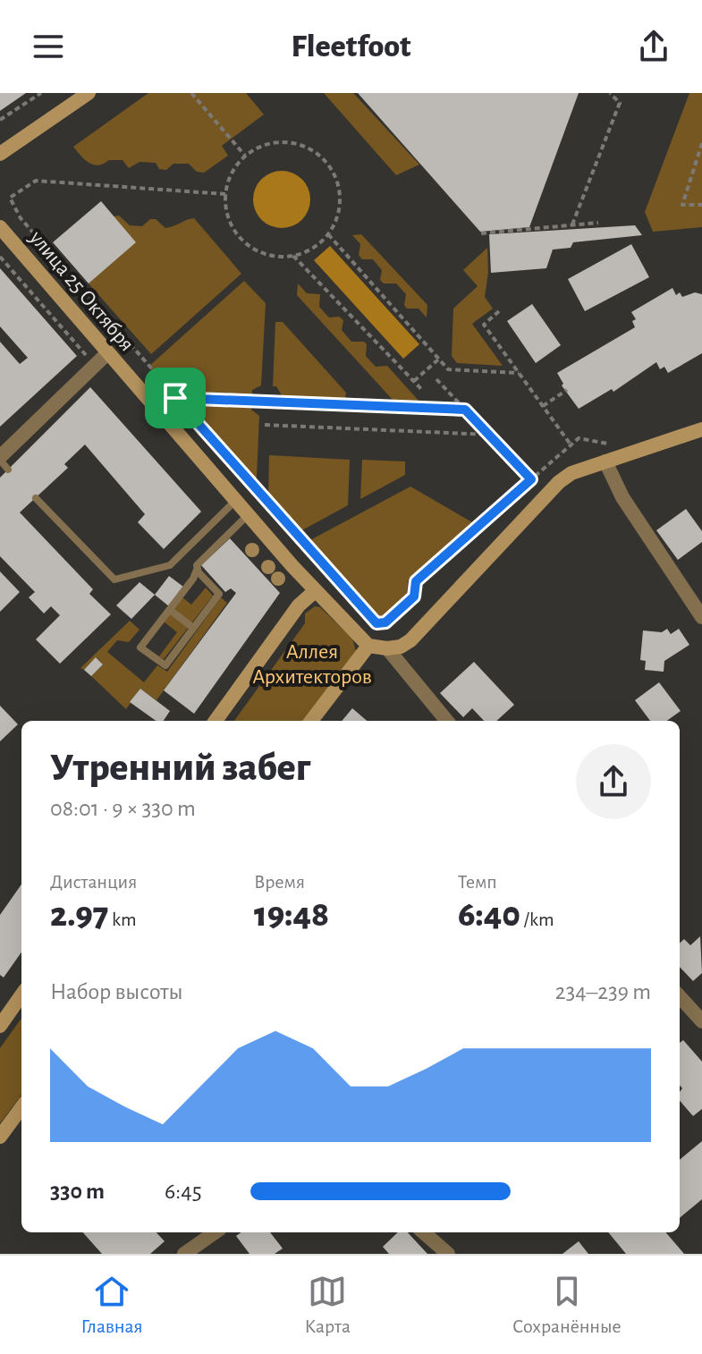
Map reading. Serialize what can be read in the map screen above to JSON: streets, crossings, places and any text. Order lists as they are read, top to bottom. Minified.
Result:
{"streets":{"street":["улица 25 Октября"]},"parks":["Аллея Архитекторов"],"page":{"header":"Fleetfoot","heading":["Утренний забег","08:01 · 9 × 330 m"],"stats":[["Дистанция","2.97 km"],["Время","19:48"],["Темп","6:40 /km"]],"chart":["Набор высоты","234–239 m"],"list":[{"name":"330 m","note":"6:45"}],"tabs":["Главная","Карта","Сохранённые"]}}
